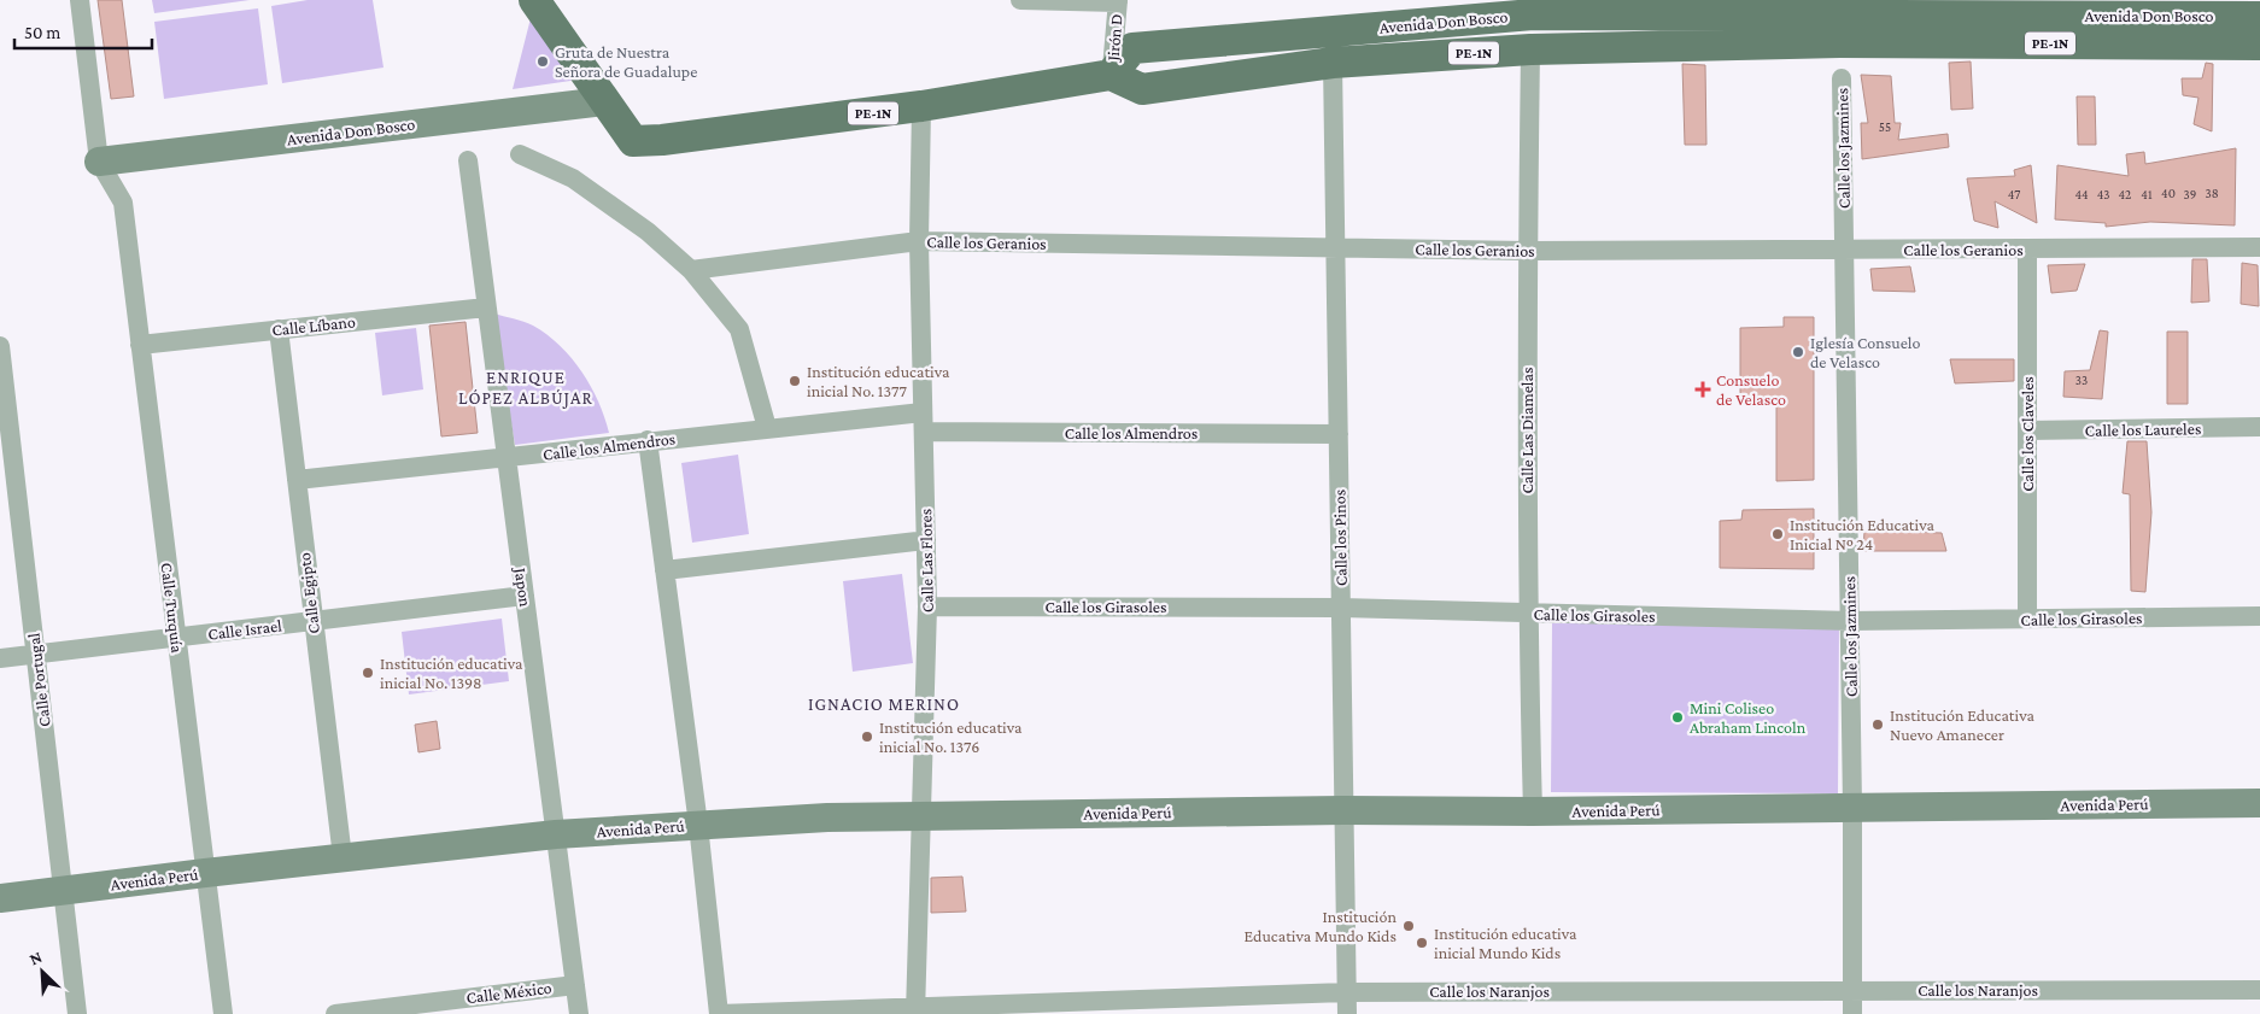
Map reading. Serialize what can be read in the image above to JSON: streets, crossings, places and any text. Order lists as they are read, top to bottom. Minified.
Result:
{"streets":{"main road":["Avenida Don Bosco","PE-1N"],"street":["Jirón D","Calle los Jazmines","Calle los Geranios","Calle Líbano","Calle los Laureles","Calle Las Diamelas","Calle los Almendros","Calle los Claveles","Calle los Pinos","Calle Las Flores","Japon","Calle Egipto","Calle los Girasoles","Calle Turquía","Calle Israel","Calle Portugal","Avenida Perú","Calle los Naranjos","Calle México"]},"crossings":[["Avenida Don Bosco","Jirón D"],["Avenida Don Bosco","PE-1N"],["Avenida Don Bosco","Calle Las Diamelas"],["Avenida Don Bosco","Calle los Pinos"],["Avenida Don Bosco","Calle Turquía"],["Jirón D","PE-1N"],["PE-1N","Calle Las Flores"],["Calle los Jazmines","Calle los Geranios"],["Calle los Jazmines","Calle los Girasoles"],["Calle los Jazmines","Avenida Perú"],["Calle los Jazmines","Calle los Naranjos"],["Calle los Geranios","Calle Las Diamelas"],["Calle los Geranios","Calle los Claveles"],["Calle los Geranios","Calle los Pinos"],["Calle los Geranios","Calle Las Flores"],["Calle Líbano","Japon"],["Calle Líbano","Calle Egipto"],["Calle Líbano","Calle Turquía"],["Calle los Laureles","Calle los Claveles"],["Calle Las Diamelas","Calle los Girasoles"],["Calle Las Diamelas","Avenida Perú"],["Calle los Almendros","Calle los Pinos"],["Calle los Almendros","Calle Las Flores"],["Calle los Almendros","Japon"],["Calle los Almendros","Calle Egipto"],["Calle los Claveles","Calle los Girasoles"],["Calle los Pinos","Calle los Girasoles"],["Calle los Pinos","Avenida Perú"],["Calle los Pinos","Calle los Naranjos"],["Calle Las Flores","Calle los Girasoles"],["Calle Las Flores","Avenida Perú"],["Calle Las Flores","Calle los Naranjos"],["Japon","Calle Israel"],["Japon","Avenida Perú"],["Japon","Calle México"],["Calle Egipto","Calle Israel"],["Calle Egipto","Avenida Perú"],["Calle Turquía","Calle Israel"],["Calle Turquía","Avenida Perú"],["Calle Israel","Calle Portugal"],["Calle Portugal","Avenida Perú"]],"districts":["ENRIQUE LÓPEZ ALBÚJAR","IGNACIO MERINO"],"places":{"other":["Gruta de Nuestra Señora de Guadalupe","Iglesía Consuelo de Velasco","Institución educativa inicial No. 1377","Institución Educativa Inicial Nº 24","Institución educativa inicial No. 1398","Mini Coliseo Abraham Lincoln","Institución Educativa Nuevo Amanecer","Institución educativa inicial No. 1376","Institución Educativa Mundo Kids","Institución educativa inicial Mundo Kids"],"health":["Consuelo de Velasco"]},"house_numbers":["55","40","38","47","44","43","42","41","39","33"],"scale_bar":"50 m","north":"top left"}
